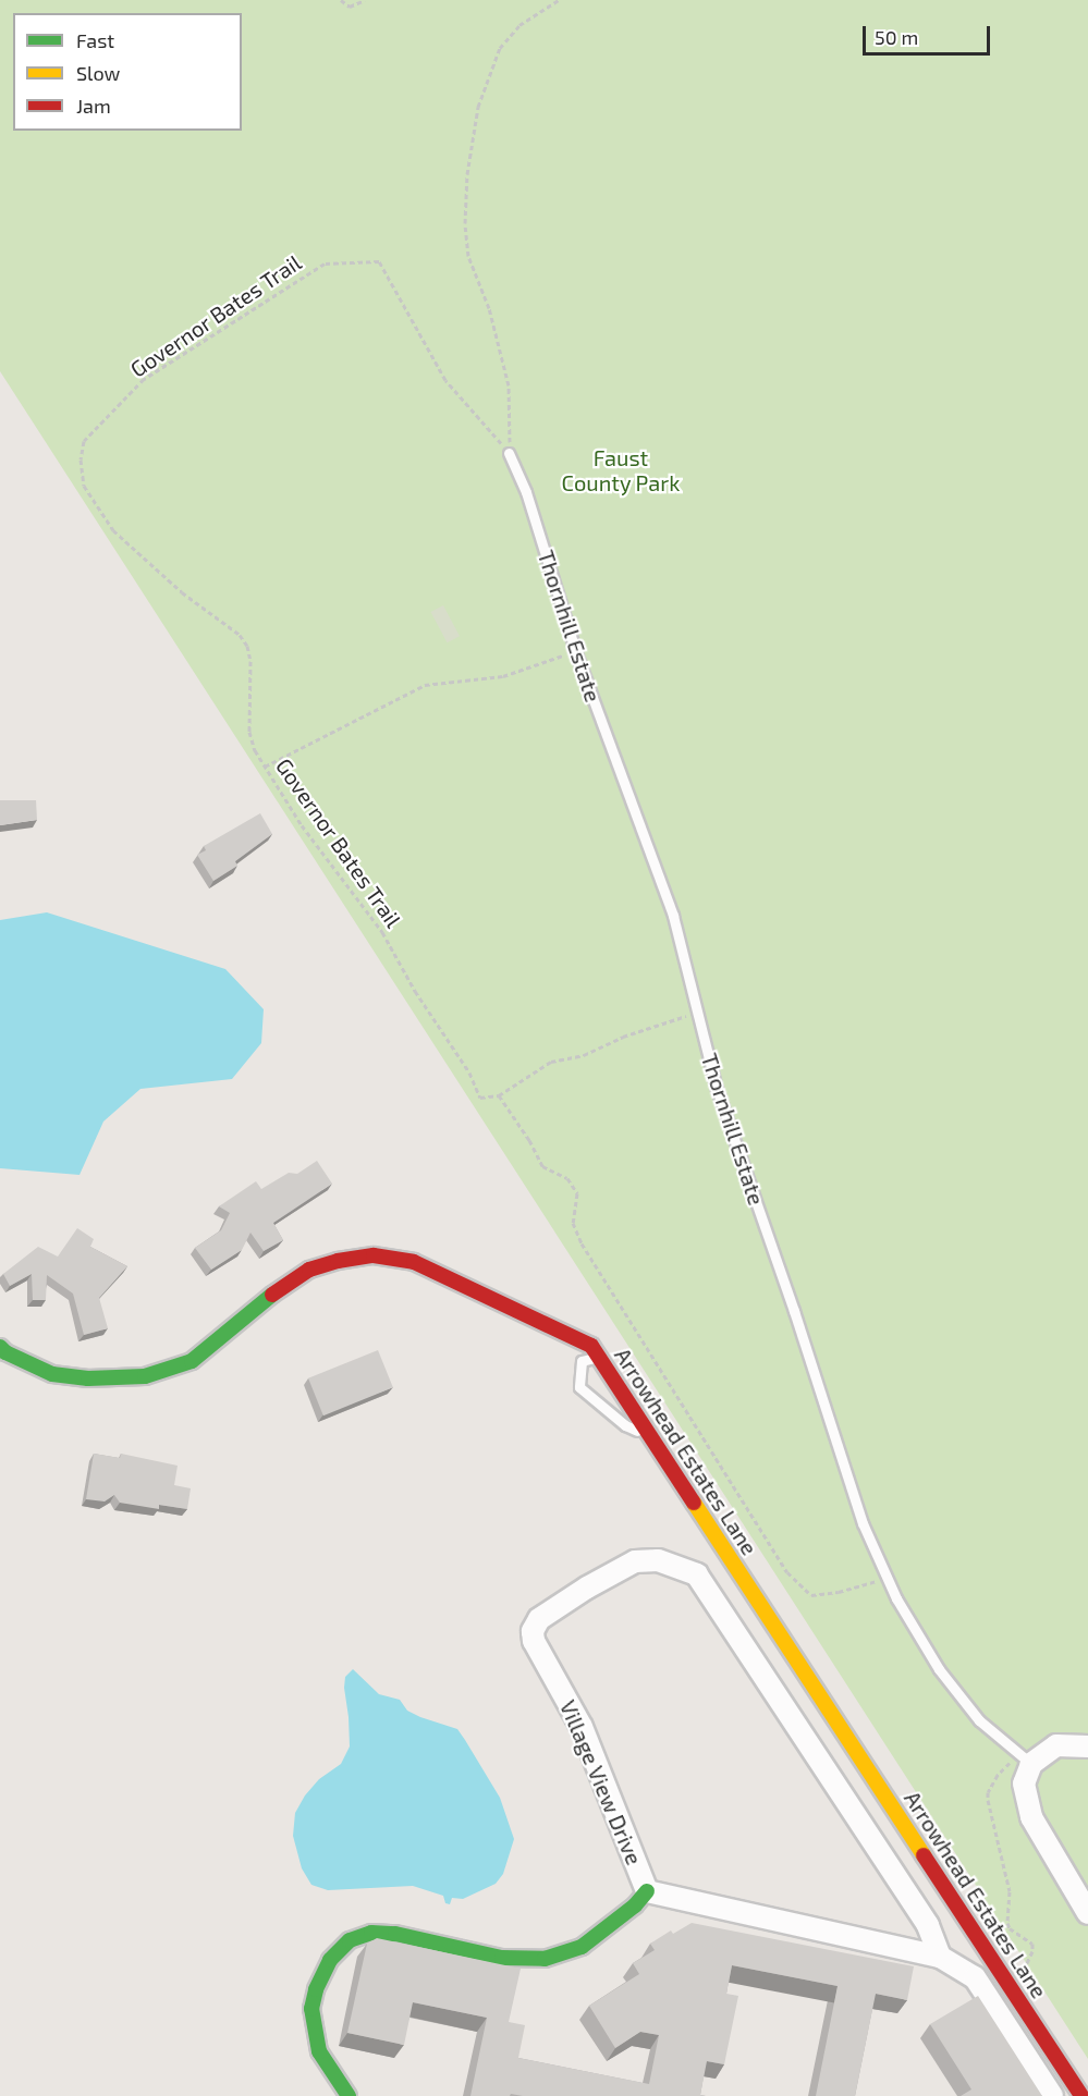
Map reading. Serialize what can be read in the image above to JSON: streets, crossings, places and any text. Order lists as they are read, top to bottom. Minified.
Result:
{"streets":{"street":["Arrowhead Estates Lane","Village View Drive"],"lane":["Thornhill Estate"],"path":["Governor Bates Trail"]},"crossings":[["Governor Bates Trail","Thornhill Estate"]],"parks":["Faust County Park"],"legend":["Fast","Slow","Jam"],"scale_bar":"50 m"}
